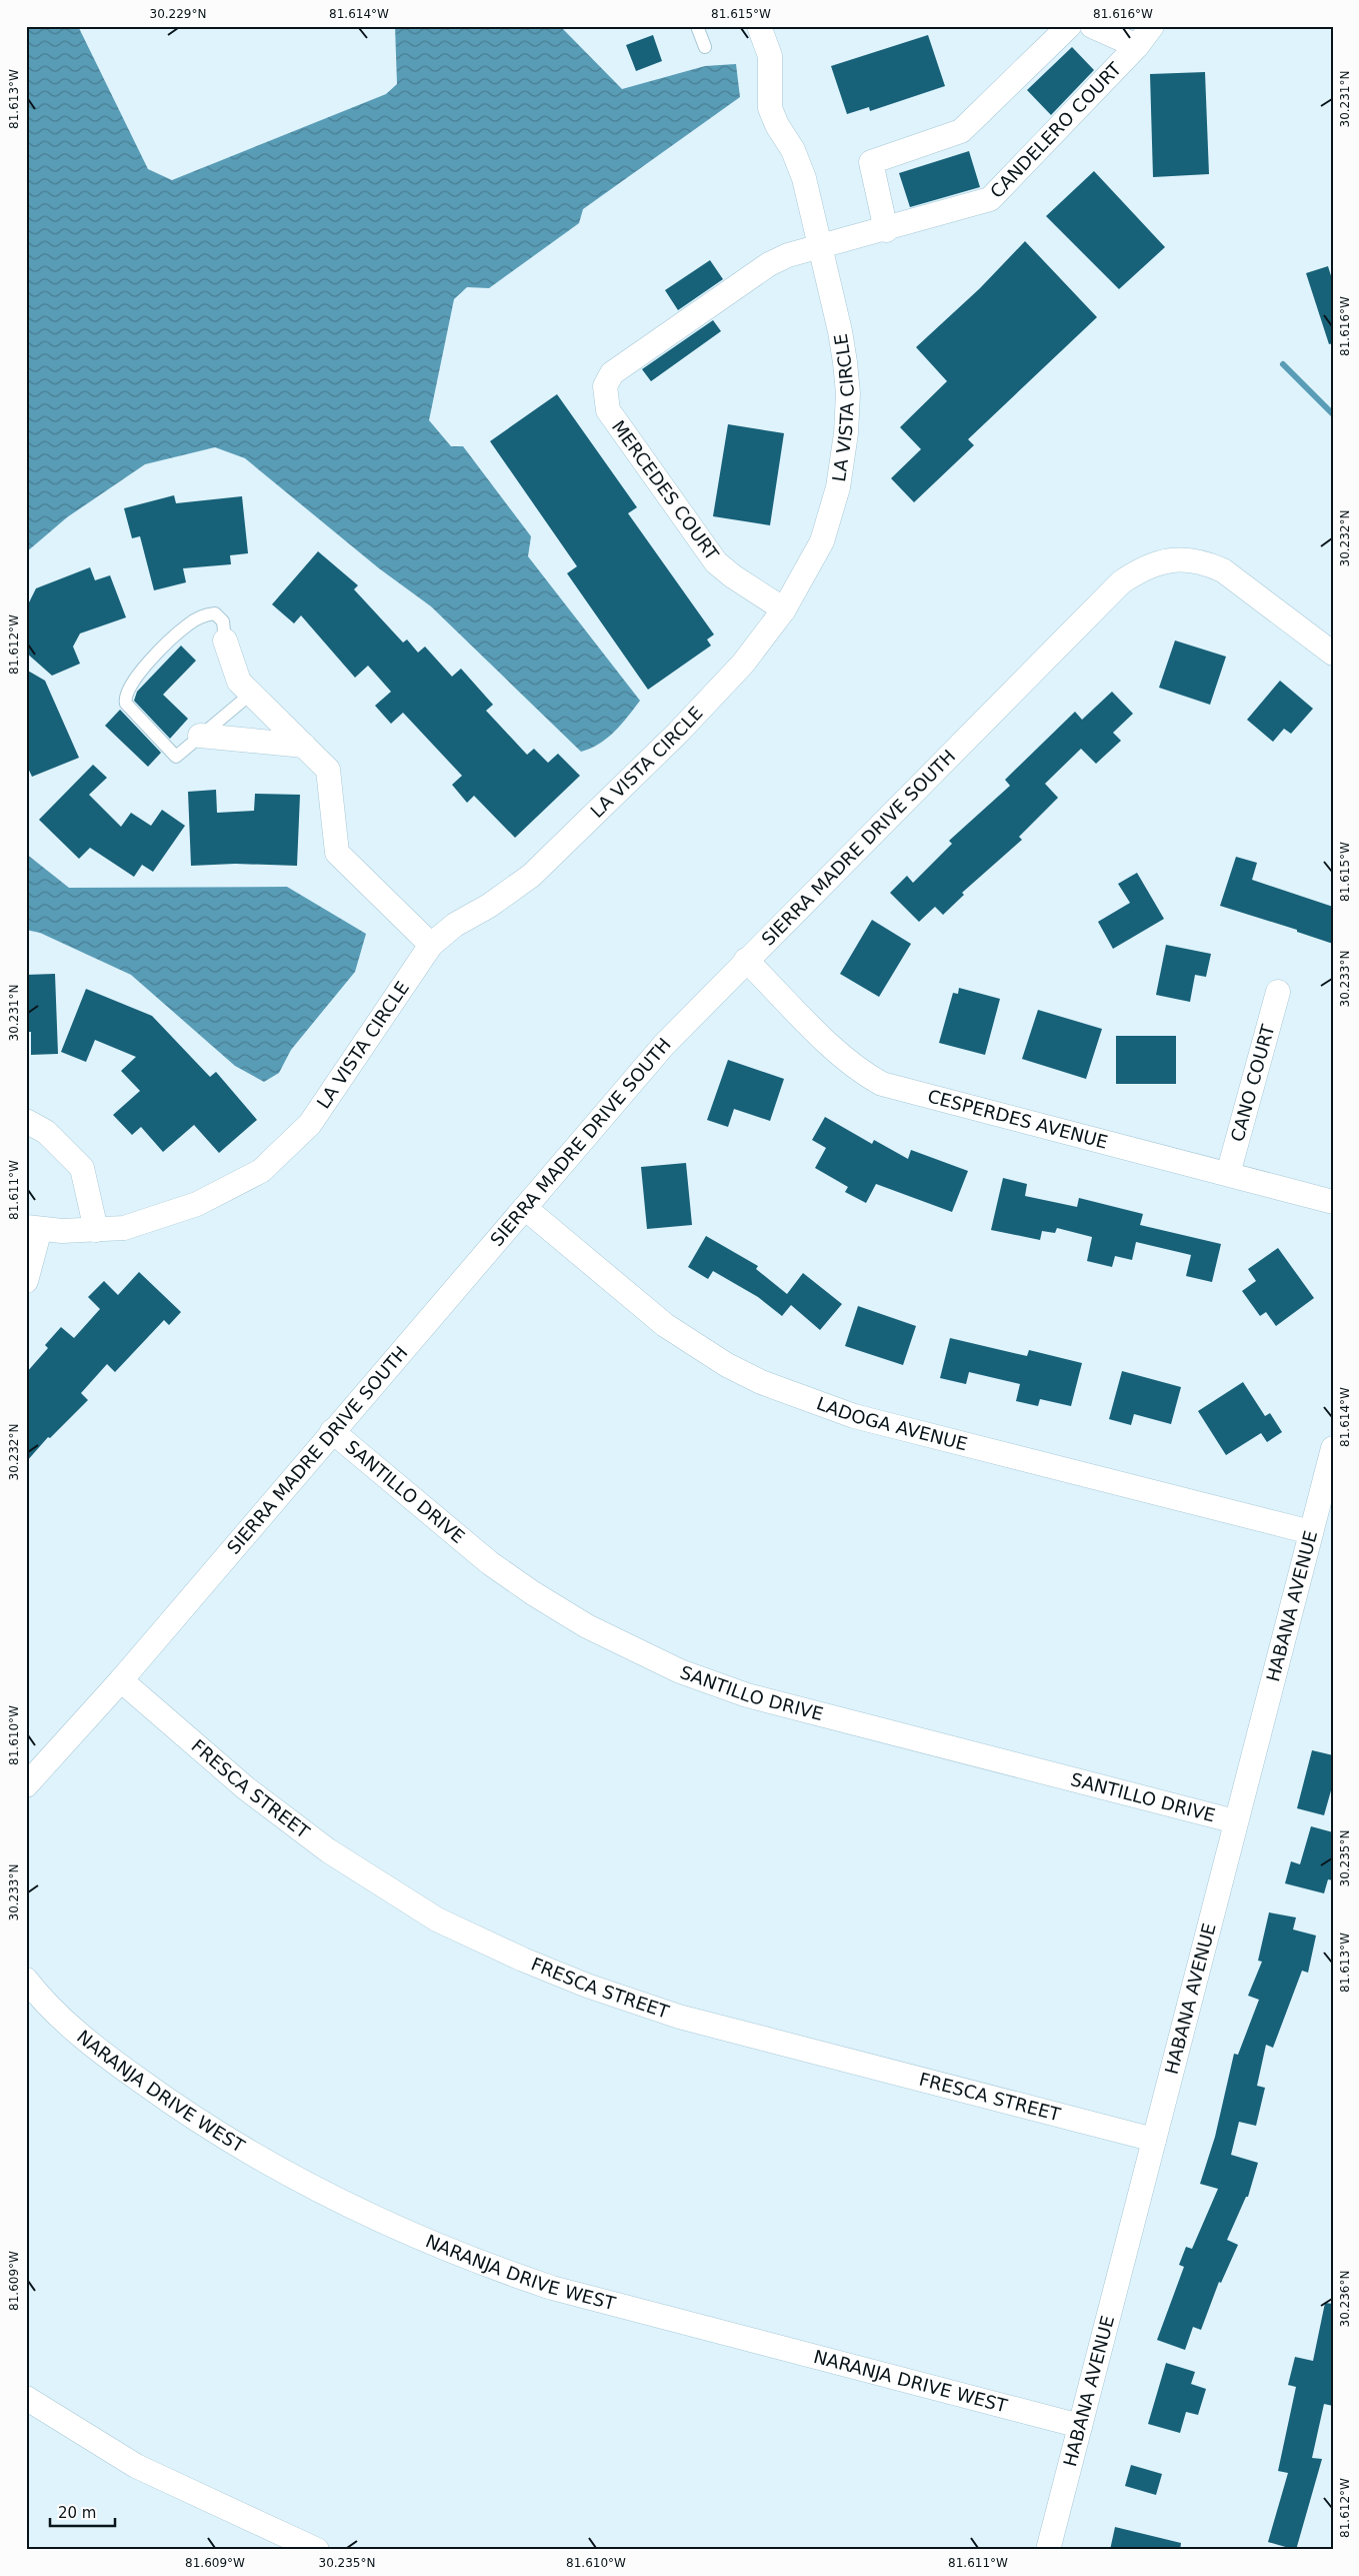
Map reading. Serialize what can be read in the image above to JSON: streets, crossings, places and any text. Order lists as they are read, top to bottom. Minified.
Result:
{"streets":{"street":["CANDELERO COURT","LA VISTA CIRCLE","MERCEDES COURT","SIERRA MADRE DRIVE SOUTH","CANO COURT","CESPERDES AVENUE","LADOGA AVENUE","SANTILLO DRIVE","HABANA AVENUE","FRESCA STREET","NARANJA DRIVE WEST"]},"crossings":[["CANDELERO COURT","LA VISTA CIRCLE"],["CANDELERO COURT","MERCEDES COURT"],["LA VISTA CIRCLE","MERCEDES COURT"],["SIERRA MADRE DRIVE SOUTH","CESPERDES AVENUE"],["SIERRA MADRE DRIVE SOUTH","LADOGA AVENUE"],["SIERRA MADRE DRIVE SOUTH","SANTILLO DRIVE"],["SIERRA MADRE DRIVE SOUTH","FRESCA STREET"],["CANO COURT","CESPERDES AVENUE"],["LADOGA AVENUE","HABANA AVENUE"],["SANTILLO DRIVE","HABANA AVENUE"],["HABANA AVENUE","FRESCA STREET"],["HABANA AVENUE","NARANJA DRIVE WEST"]],"scale_bar":"20 m","coordinates":["30.229°N","81.614°W","81.615°W","81.616°W","81.613°W","30.231°N","30.232°N","81.612°W","30.233°N","81.611°W","81.610°W","30.235°N","81.609°W","30.236°N"]}
